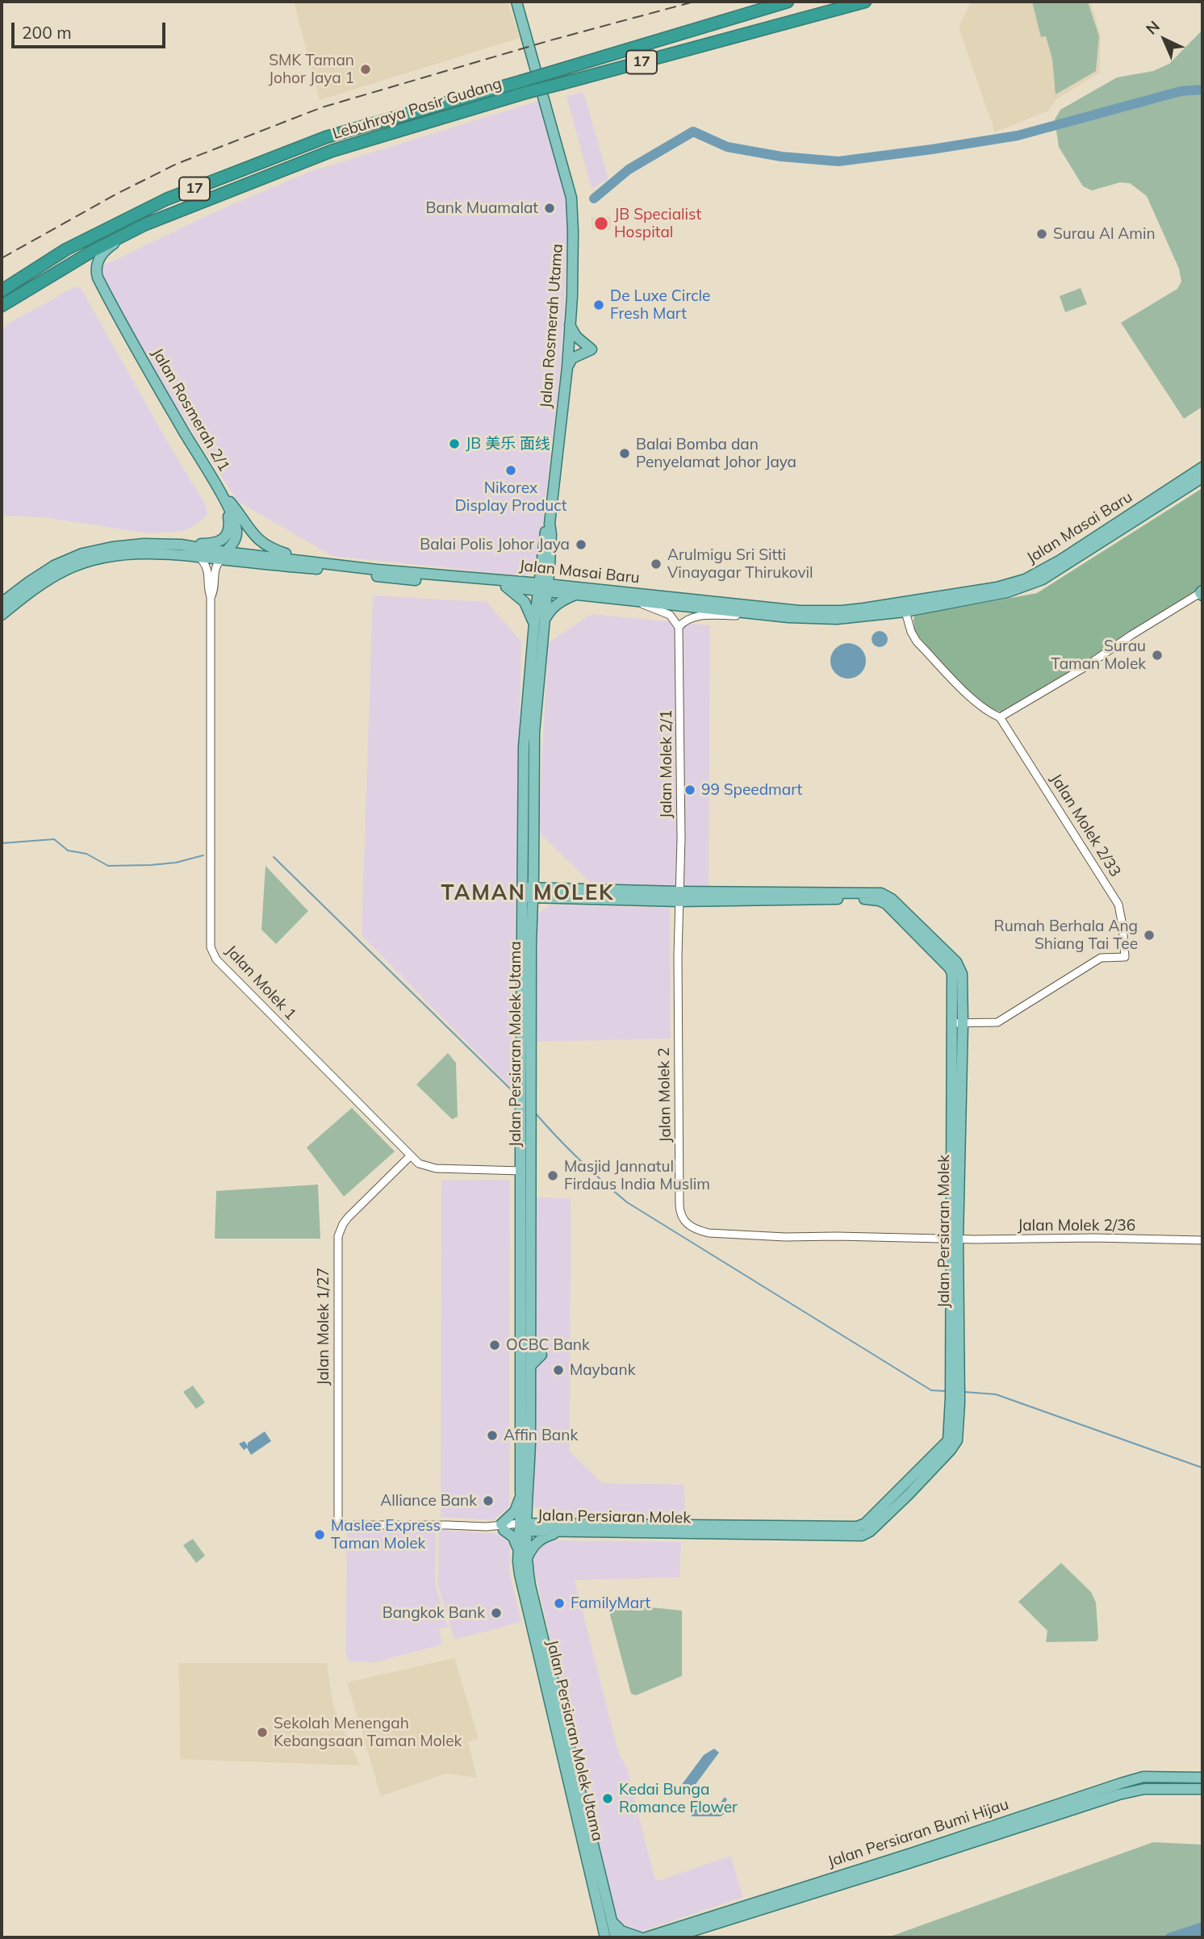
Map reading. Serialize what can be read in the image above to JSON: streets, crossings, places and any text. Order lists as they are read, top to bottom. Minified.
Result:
{"streets":{"highway":["17","Lebuhraya Pasir Gudang"],"main road":["Jalan Rosmerah Utama","Jalan Rosmerah 2/1","Jalan Masai Baru","Jalan Persiaran Molek Utama","Jalan Persiaran Molek","Jalan Persiaran Bumi Hijau"],"street":["Jalan Molek 2/1","Jalan Molek 2/33","Jalan Molek 1","Jalan Molek 2","Jalan Molek 2/36","Jalan Molek 1/27"]},"crossings":[["Lebuhraya Pasir Gudang","Jalan Rosmerah 2/1"],["Jalan Rosmerah Utama","Jalan Masai Baru"],["Jalan Rosmerah Utama","Jalan Persiaran Molek Utama"],["Jalan Rosmerah 2/1","Jalan Masai Baru"],["Jalan Rosmerah 2/1","Jalan Molek 1"],["Jalan Masai Baru","Jalan Molek 1"],["Jalan Masai Baru","Jalan Persiaran Molek Utama"],["Jalan Molek 2/1","Jalan Molek 2"],["Jalan Molek 2/1","Jalan Persiaran Molek"],["Jalan Molek 2/33","Jalan Persiaran Molek"],["Jalan Molek 1","Jalan Persiaran Molek Utama"],["Jalan Molek 1","Jalan Molek 1/27"],["Jalan Persiaran Molek Utama","Jalan Persiaran Molek"],["Jalan Molek 2","Jalan Molek 2/36"],["Jalan Molek 2","Jalan Persiaran Molek"],["Jalan Molek 2/36","Jalan Persiaran Molek"],["Jalan Persiaran Molek","Jalan Molek 1/27"]],"districts":["TAMAN MOLEK"],"places":["SMK Taman Johor Jaya 1","Bank Muamalat","JB Specialist Hospital","Surau Al Amin","De Luxe Circle Fresh Mart","JB 美乐 面线","Balai Bomba dan Penyelamat Johor Jaya","Nikorex Display Product","Balai Polis Johor Jaya","Arulmigu Sri Sitti Vinayagar Thirukovil","Surau Taman Molek","99 Speedmart","Rumah Berhala Ang Shiang Tai Tee","Masjid Jannatul Firdaus India Muslim","OCBC Bank","Maybank","Affin Bank","Alliance Bank","Maslee Express Taman Molek","FamilyMart","Bangkok Bank","Sekolah Menengah Kebangsaan Taman Molek","Kedai Bunga Romance Flower"],"scale_bar":"200 m","north":"top left"}
